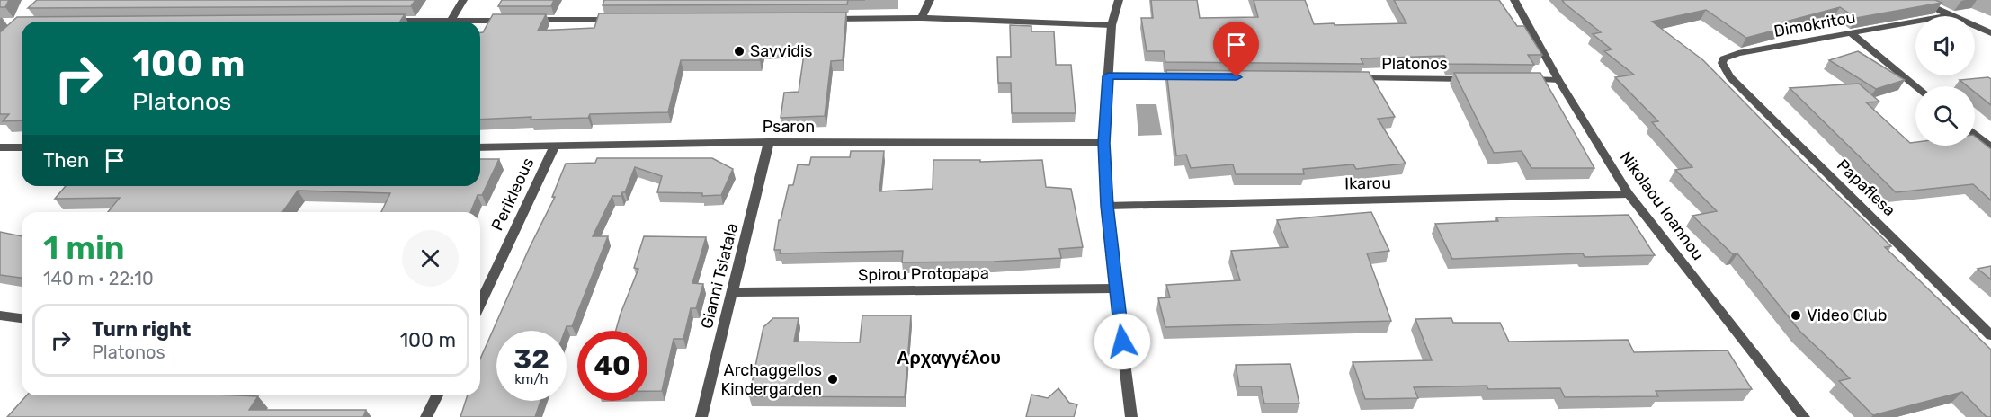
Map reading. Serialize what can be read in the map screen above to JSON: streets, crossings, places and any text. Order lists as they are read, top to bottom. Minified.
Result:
{"streets":{"street":["Dimokritou","Platonos","Psaron","Ikarou","Papaflesa","Perikleous","Nikolaou Ioannou","Spirou Protopapa","Gianni Tsiatala"]},"crossings":[["Dimokritou","Papaflesa"],["Psaron","Perikleous"],["Psaron","Gianni Tsiatala"],["Ikarou","Nikolaou Ioannou"],["Spirou Protopapa","Gianni Tsiatala"]],"districts":["Αρχαγγέλου"],"places":["Savvidis","Video Club","Archaggellos Kindergarden"],"page":{"turn":["100 m","Platonos"],"then":"Then","heading":["1 min","140 m · 22:10"],"list":[{"name":"Turn right","note":"Platonos","value":"100 m"}],"speed":"32 km/h","limit":"40"}}
